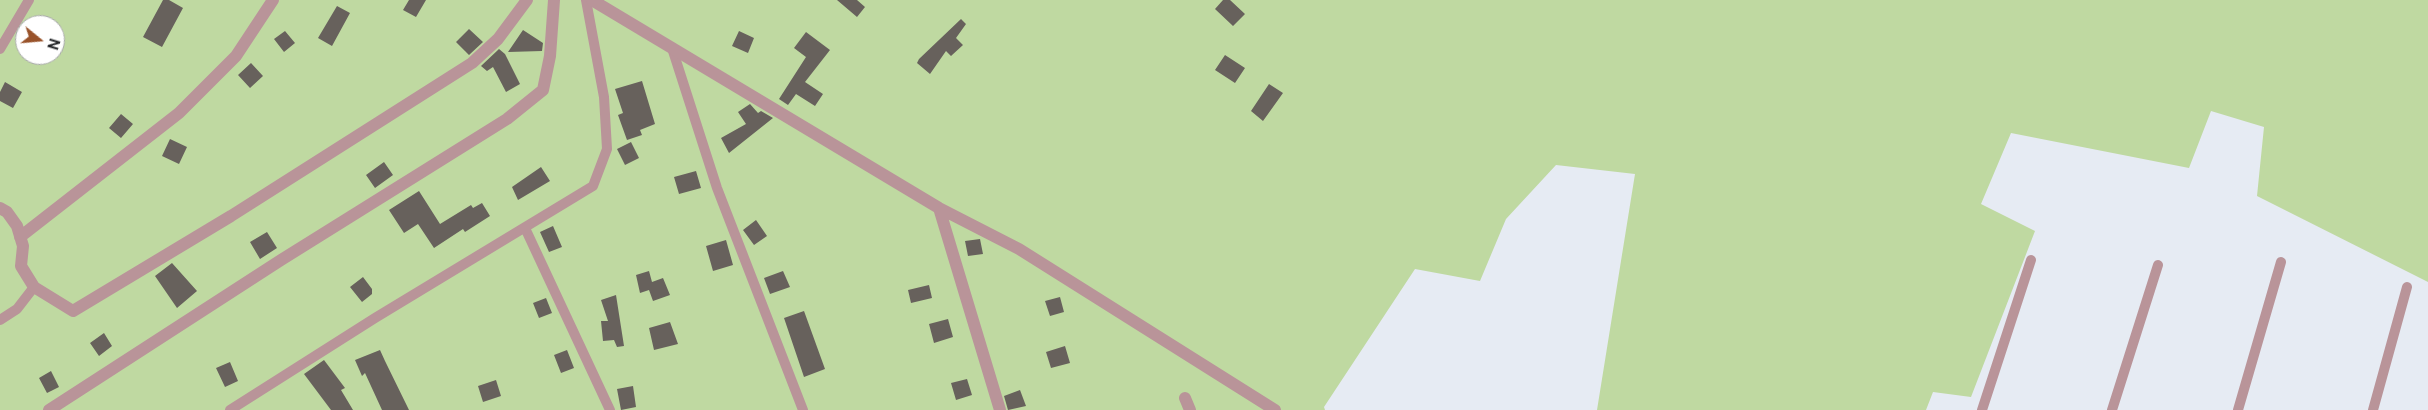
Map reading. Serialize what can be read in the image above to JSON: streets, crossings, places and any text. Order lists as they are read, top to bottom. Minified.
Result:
{"north":"right"}
